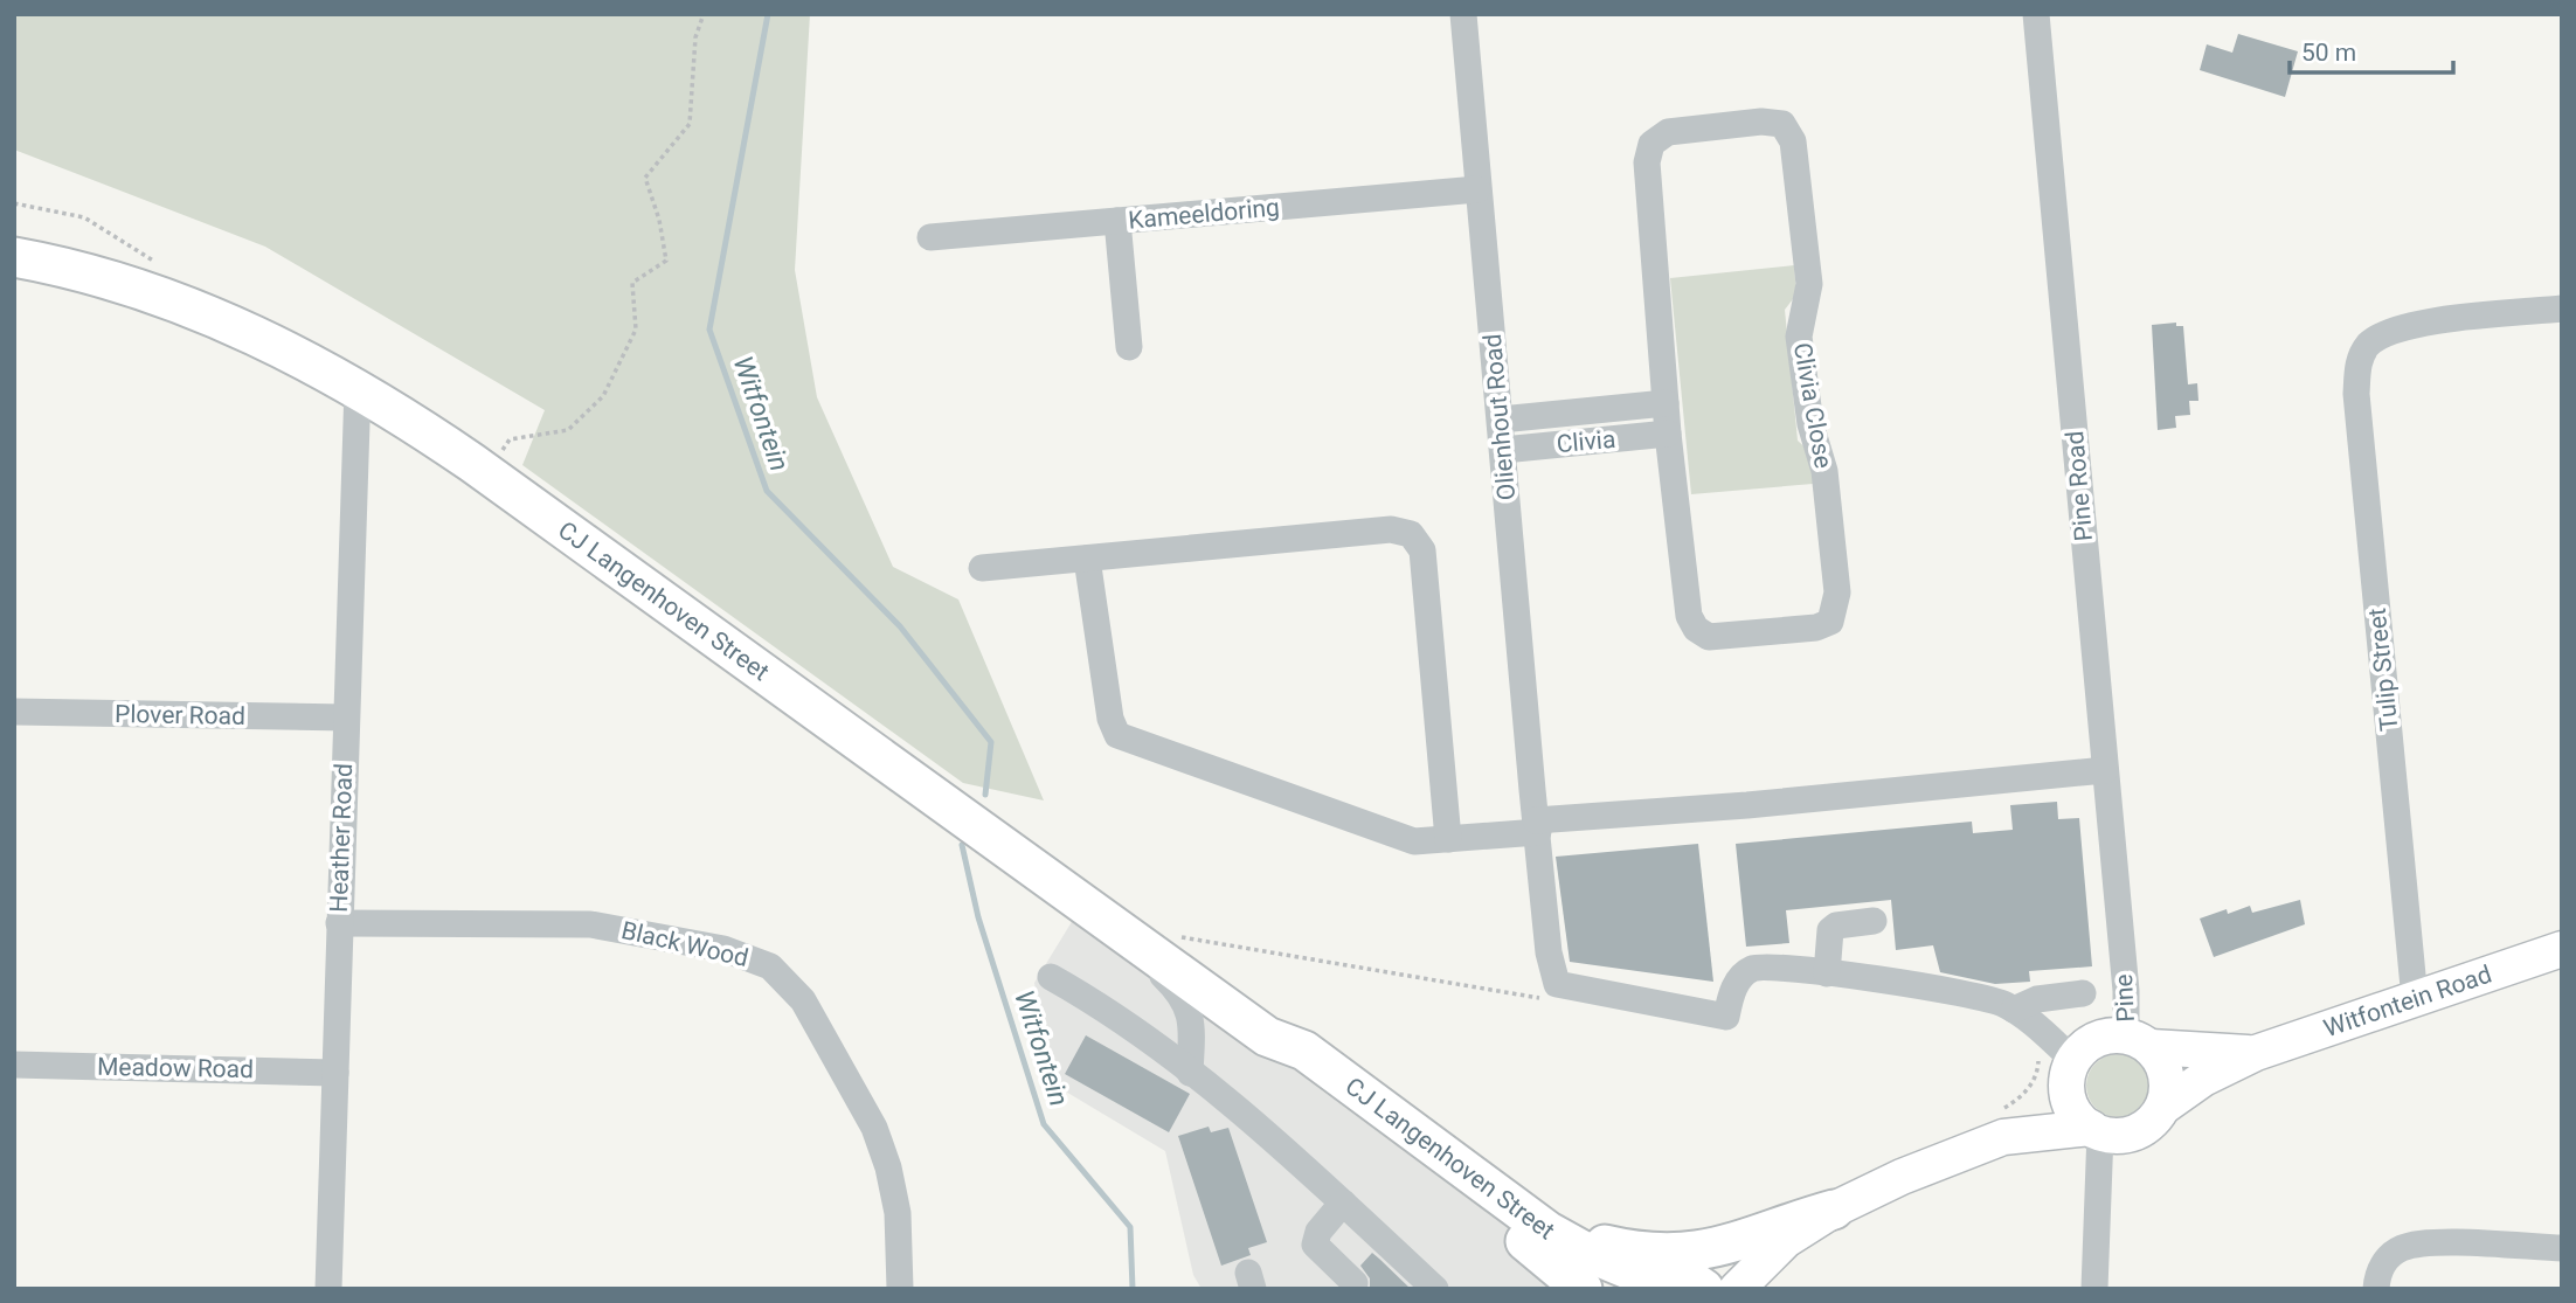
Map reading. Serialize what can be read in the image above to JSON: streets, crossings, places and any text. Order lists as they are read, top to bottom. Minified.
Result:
{"streets":{"highway":["CJ Langenhoven Street"],"main road":["Witfontein Road"],"street":["Kameeldoring","Clivia Close","Olienhout Road","Clivia","Pine Road","Tulip Street","Plover Road","Heather Road","Black Wood","Pine","Meadow Road"]},"crossings":[["Kameeldoring","Olienhout Road"],["Clivia Close","Clivia"],["Olienhout Road","Clivia"],["Pine Road","Pine"],["CJ Langenhoven Street","Heather Road"],["Tulip Street","Witfontein Road"],["Plover Road","Heather Road"],["Heather Road","Black Wood"],["Heather Road","Meadow Road"],["Pine","Witfontein Road"]],"water":["Witfontein"],"scale_bar":"50 m"}
